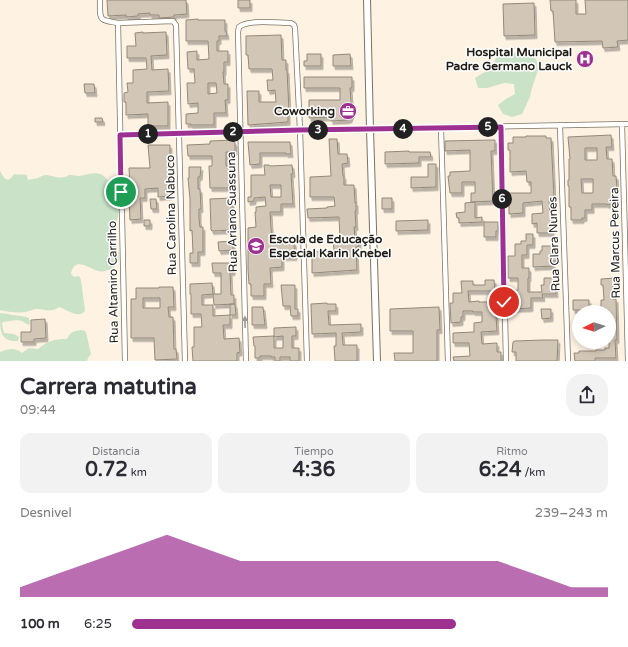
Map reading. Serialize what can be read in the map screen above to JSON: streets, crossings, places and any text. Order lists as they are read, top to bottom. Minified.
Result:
{"streets":{"street":["Rua Ariano Suassuna","Rua Carolina Nabuco","Rua Marcus Pereira","Rua Clara Nunes","Rua Altamiro Carrilho"]},"crossings":[["Rua Carolina Nabuco","Rua Altamiro Carrilho"]],"one_way":["Rua Ariano Suassuna"],"places":{"hospital":["Hospital Municipal Padre Germano Lauck"],"office":["Coworking"],"school or university":["Escola de Educação Especial Karin Knebel"]},"north":"left","page":{"pins":["5","4","3","2","1","6"],"heading":["Carrera matutina","09:44"],"stats":[["Distancia","0.72 km"],["Tiempo","4:36"],["Ritmo","6:24 /km"]],"chart":["Desnivel","239–243 m"],"list":[{"name":"100 m","note":"6:25"}]}}
